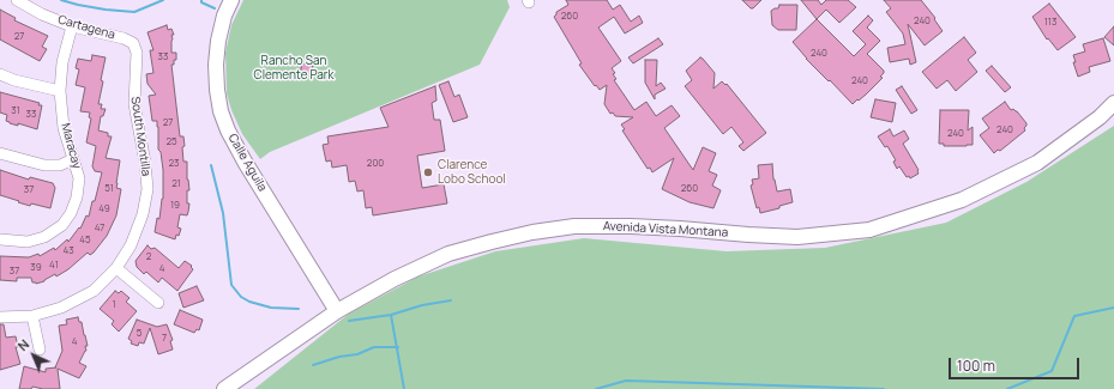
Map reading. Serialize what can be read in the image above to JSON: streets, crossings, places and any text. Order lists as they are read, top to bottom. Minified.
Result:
{"streets":{"street":["Cartagena","South Montilla","Maracay","Calle Aguila","Avenida Vista Montana"]},"crossings":[["Cartagena","South Montilla"],["Cartagena","Maracay"],["Calle Aguila","Avenida Vista Montana"]],"parks":["Rancho San Clemente Park"],"places":["Clarence Lobo School"],"house_numbers":["260","240","113","27","240","33","240","31","33","27","240","240","25","23","200","21","51","260","37","19","49","47","45","43","2","41","39","4","37","1","5","7","4"],"scale_bar":"100 m","north":"top left"}
